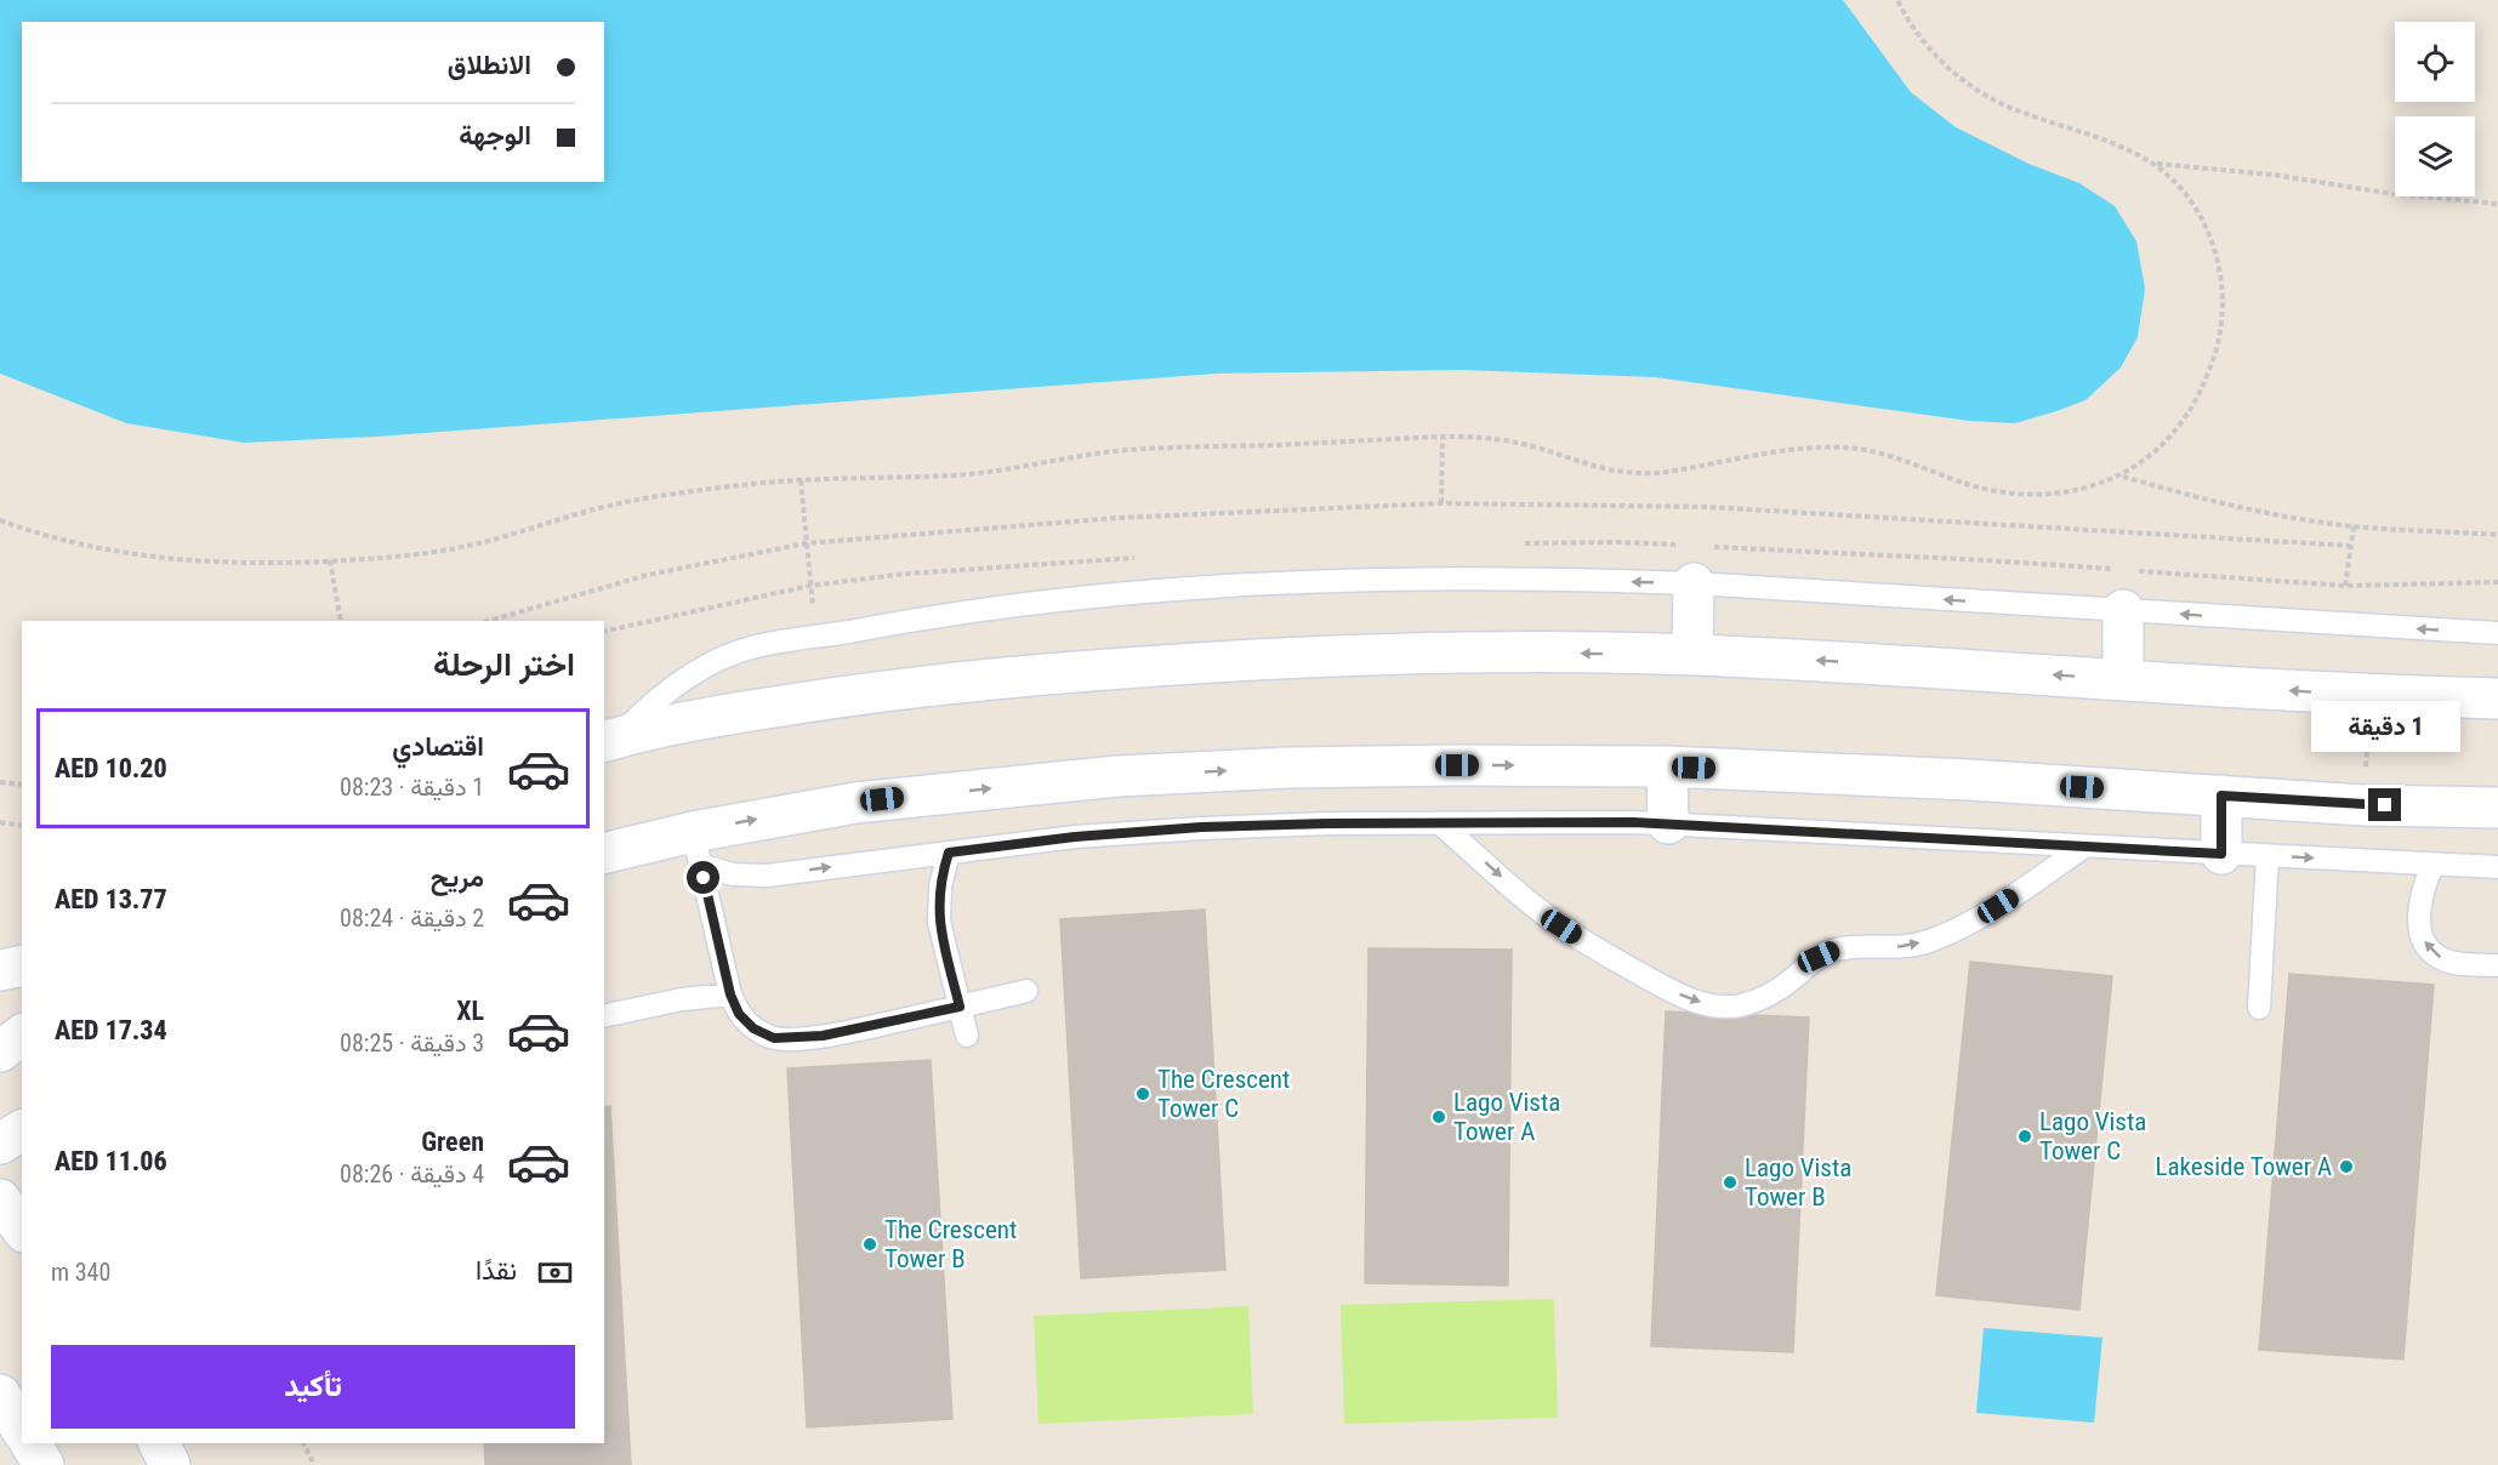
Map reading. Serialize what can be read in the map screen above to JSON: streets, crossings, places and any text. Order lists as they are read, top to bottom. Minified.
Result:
{"places":["The Crescent Tower C","Lago Vista Tower A","Lago Vista Tower C","Lakeside Tower A","Lago Vista Tower B","The Crescent Tower B"],"page":{"banner":["الانطلاق","الوجهة"],"heading":"اختر الرحلة","bubble":"1 دقيقة","list":[{"name":"اقتصادي","note":"1 دقيقة · 08:23","value":"AED 10.20"},{"name":"مريح","note":"2 دقيقة · 08:24","value":"AED 13.77"},{"name":"XL","note":"3 دقيقة · 08:25","value":"AED 17.34"},{"name":"Green","note":"4 دقيقة · 08:26","value":"AED 11.06"}],"pay":["نقدًا","340 m"],"buttons":"تأكيد"}}
